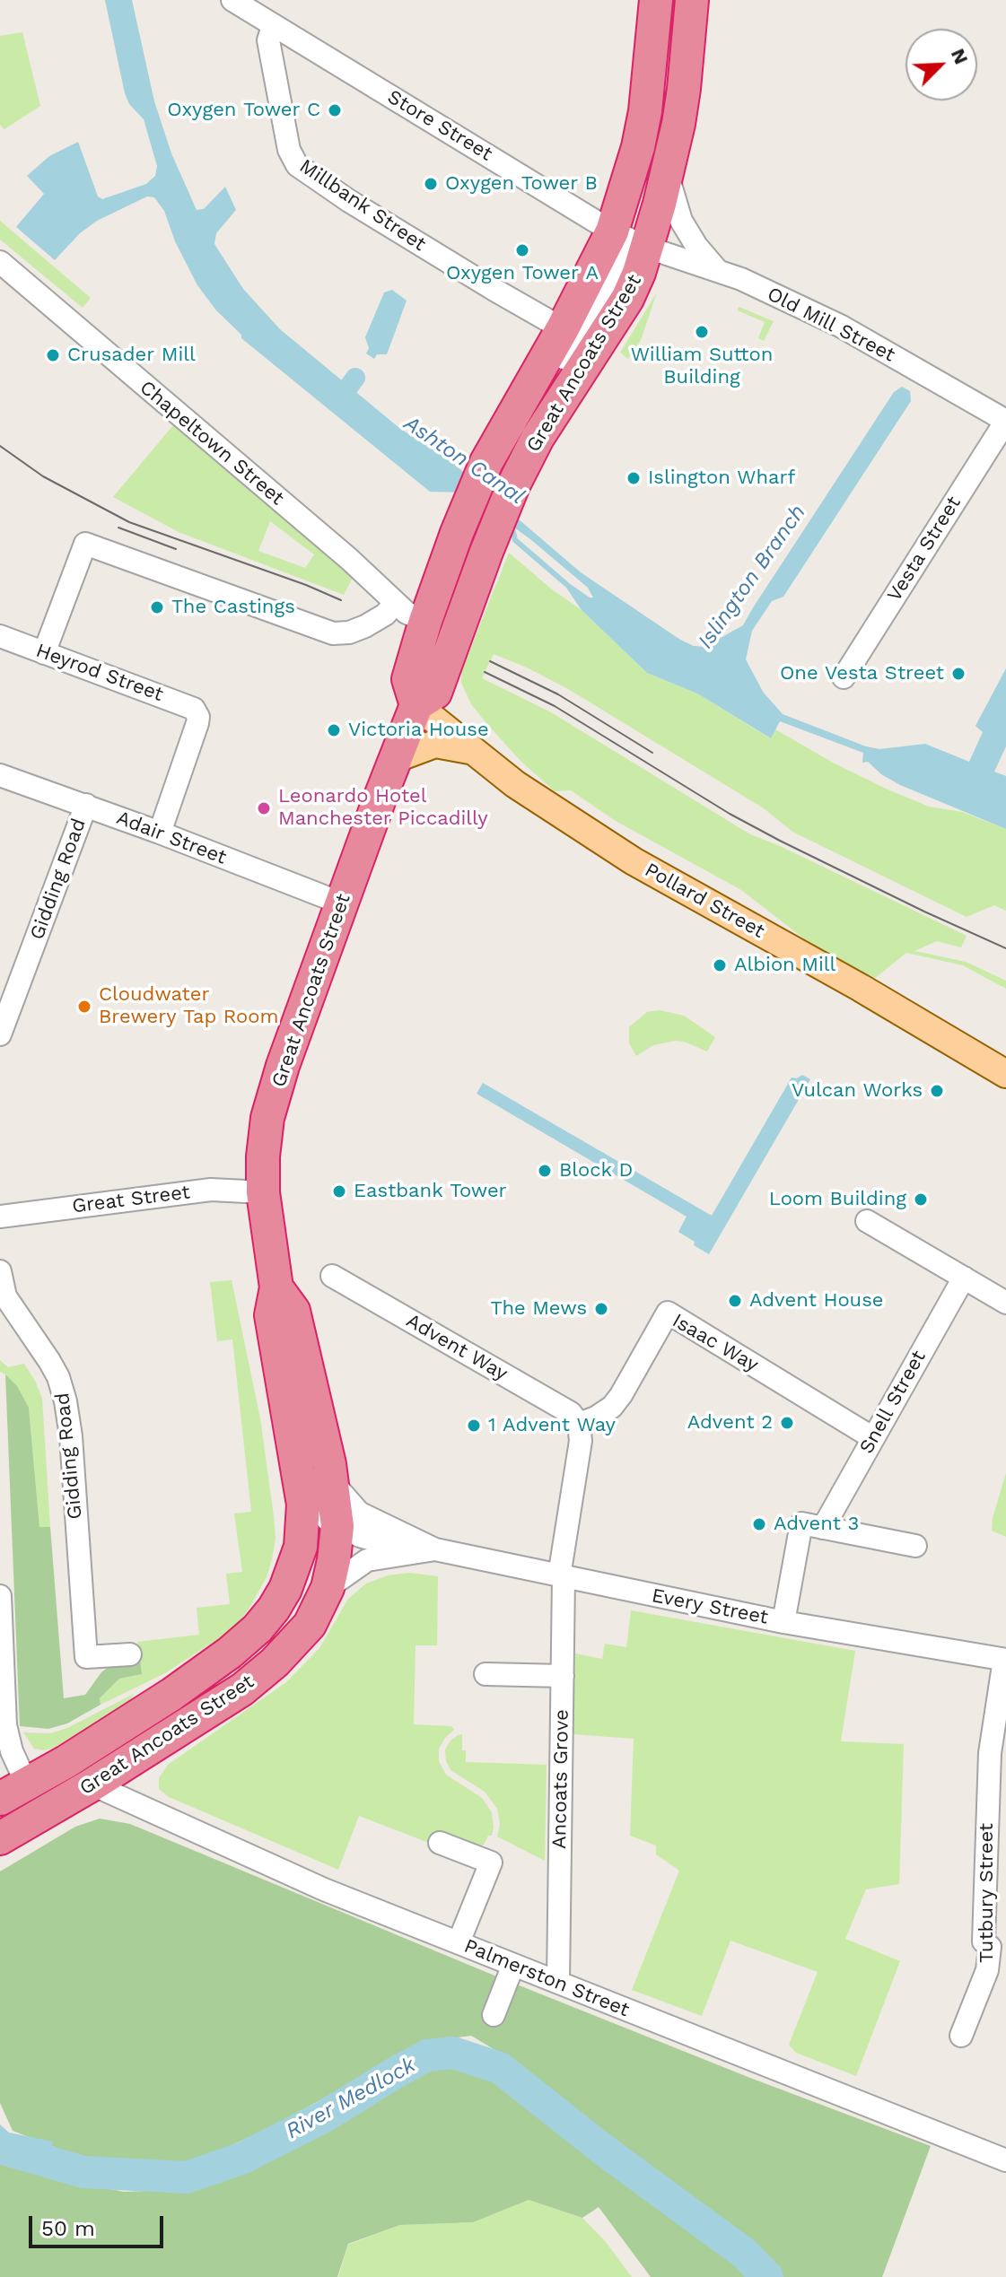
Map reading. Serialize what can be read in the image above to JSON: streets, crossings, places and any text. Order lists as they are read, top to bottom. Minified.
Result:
{"streets":{"highway":["Great Ancoats Street"],"main road":["Pollard Street"],"street":["Store Street","Millbank Street","Old Mill Street","Chapeltown Street","Vesta Street","Heyrod Street","Adair Street","Gidding Road","Great Street","Isaac Way","Advent Way","Snell Street","Every Street","Ancoats Grove","Tutbury Street","Palmerston Street"]},"crossings":[["Store Street","Millbank Street"],["Store Street","Old Mill Street"],["Store Street","Great Ancoats Street"],["Old Mill Street","Great Ancoats Street"],["Old Mill Street","Vesta Street"],["Great Ancoats Street","Chapeltown Street"],["Great Ancoats Street","Adair Street"],["Great Ancoats Street","Pollard Street"],["Great Ancoats Street","Great Street"],["Great Ancoats Street","Every Street"],["Great Ancoats Street","Palmerston Street"],["Heyrod Street","Adair Street"],["Adair Street","Gidding Road"],["Isaac Way","Advent Way"],["Isaac Way","Snell Street"],["Every Street","Ancoats Grove"],["Every Street","Tutbury Street"],["Ancoats Grove","Palmerston Street"]],"water":["Ashton Canal","Islington Branch","River Medlock"],"places":["Oxygen Tower C","Oxygen Tower B","Oxygen Tower A","William Sutton Building","Crusader Mill","Islington Wharf","The Castings","One Vesta Street","Victoria House","Leonardo Hotel Manchester Piccadilly","Albion Mill","Cloudwater Brewery Tap Room","Vulcan Works","Block D","Eastbank Tower","Loom Building","Advent House","The Mews","Advent 2","1 Advent Way","Advent 3"],"scale_bar":"50 m","north":"top right"}
